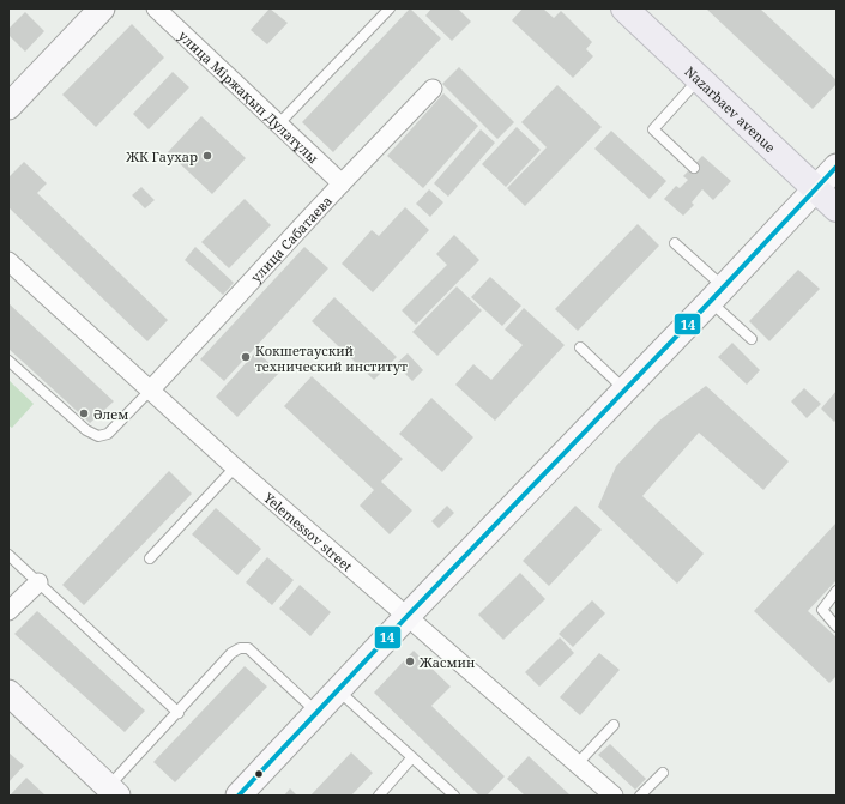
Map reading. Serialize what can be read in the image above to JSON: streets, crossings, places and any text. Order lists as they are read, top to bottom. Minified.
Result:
{"streets":{"highway":["Nazarbaev avenue"],"street":["улица Міржақып Дулатұлы","улица Сабатаева","Yelemessov street"]},"crossings":[["улица Міржақып Дулатұлы","улица Сабатаева"],["улица Сабатаева","Yelemessov street"]],"places":["ЖК Гаухар","Кокшетауский технический институт","Әлем","Жасмин"],"lines":["transit line 14"]}
